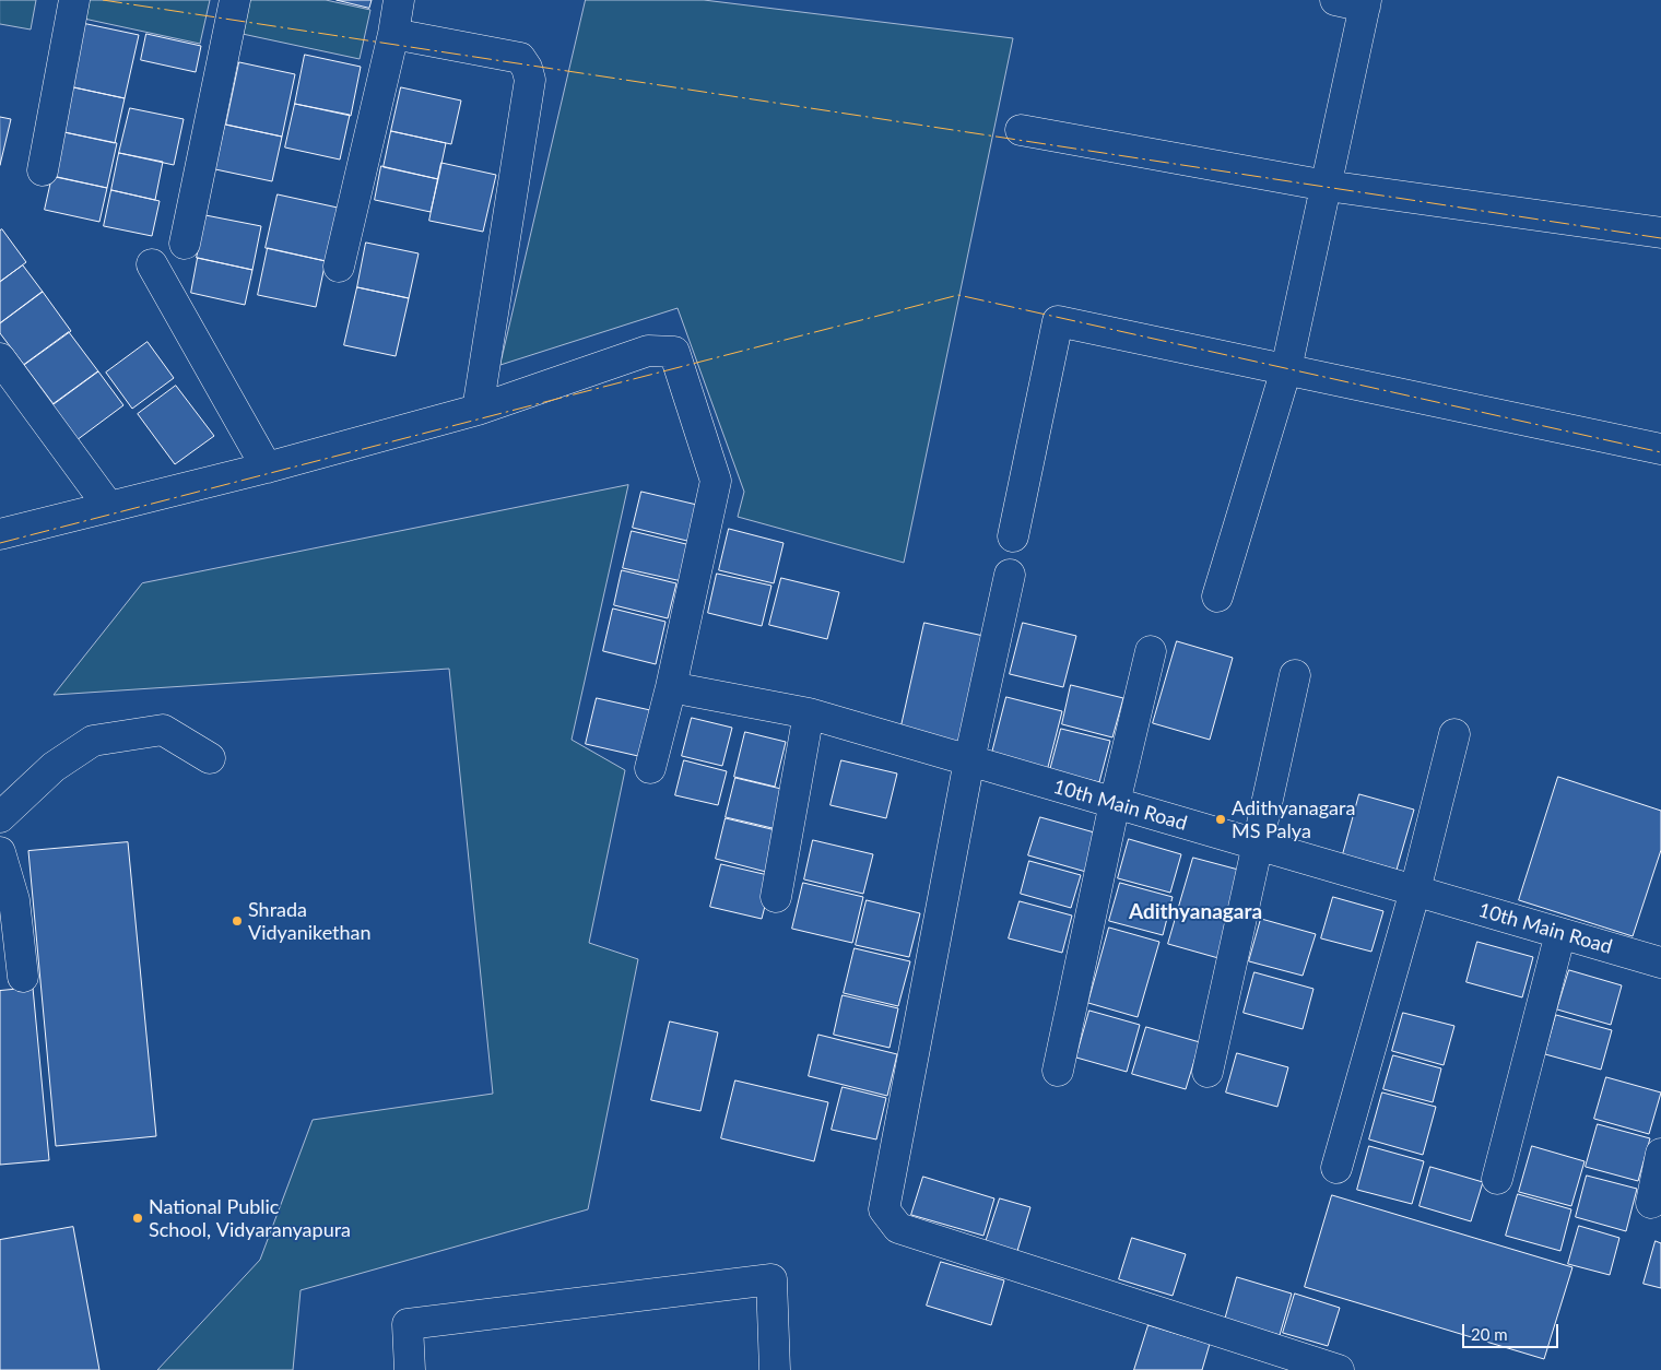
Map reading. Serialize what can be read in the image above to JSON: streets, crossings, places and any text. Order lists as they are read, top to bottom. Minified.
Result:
{"streets":{"street":["10th Main Road"]},"districts":["Adithyanagara"],"places":["Adithyanagara MS Palya","Shrada Vidyanikethan","National Public School, Vidyaranyapura"],"scale_bar":"20 m"}
